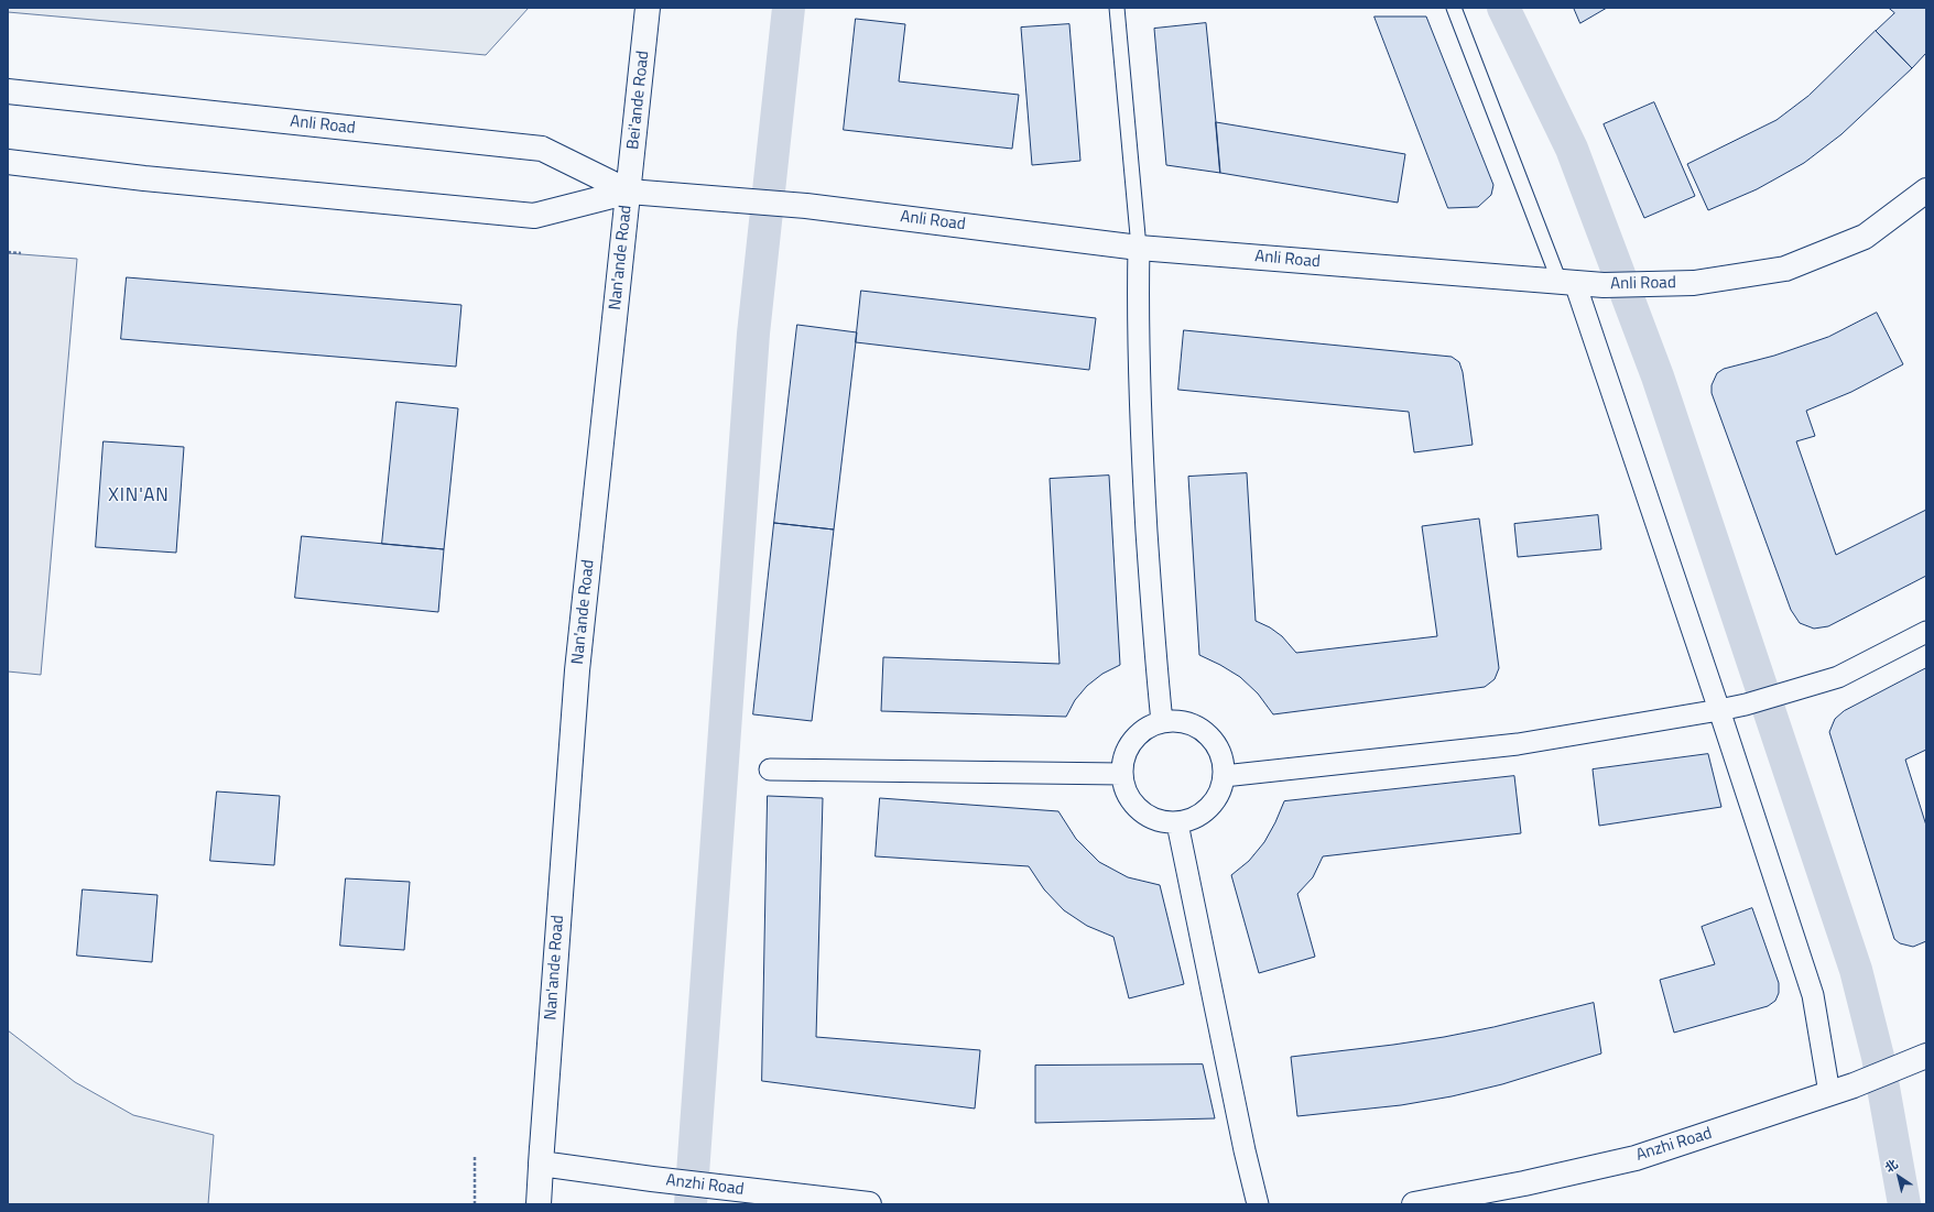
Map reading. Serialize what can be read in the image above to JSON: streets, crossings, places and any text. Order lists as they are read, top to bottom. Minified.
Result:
{"streets":{"street":["Bei'ande Road","Anli Road","Nan'ande Road","Anzhi Road"]},"crossings":[["Bei'ande Road","Anli Road"],["Bei'ande Road","Nan'ande Road"],["Anli Road","Nan'ande Road"],["Nan'ande Road","Anzhi Road"]],"districts":["XIN'AN"],"north":"top left"}
